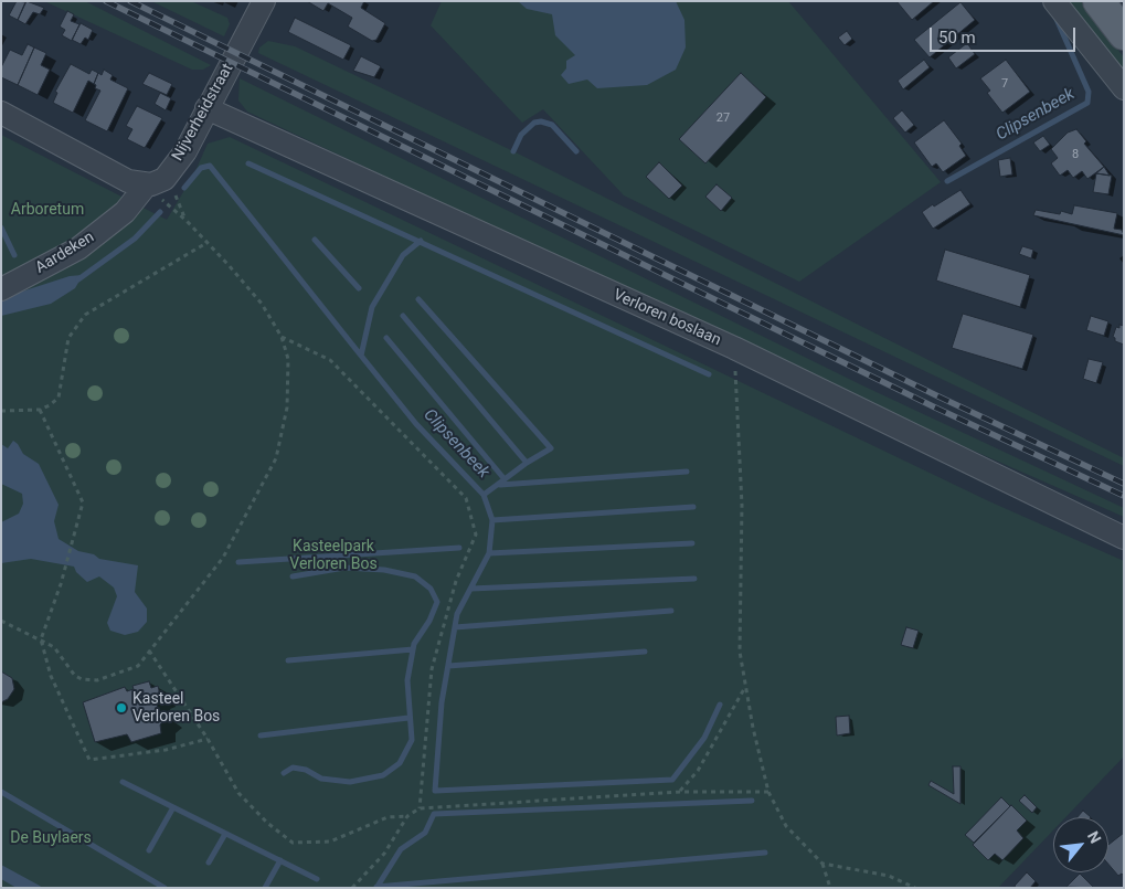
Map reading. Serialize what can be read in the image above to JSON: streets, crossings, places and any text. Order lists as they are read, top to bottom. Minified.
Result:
{"streets":{"street":["Nijverheidstraat","Aardeken","Verloren boslaan"]},"crossings":[["Nijverheidstraat","Aardeken"],["Nijverheidstraat","Verloren boslaan"]],"water":["Clipsenbeek"],"parks":["Arboretum","Kasteelpark Verloren Bos","De Buylaers"],"places":["Kasteel Verloren Bos"],"house_numbers":["7","27","8"],"scale_bar":"50 m","north":"top right"}
